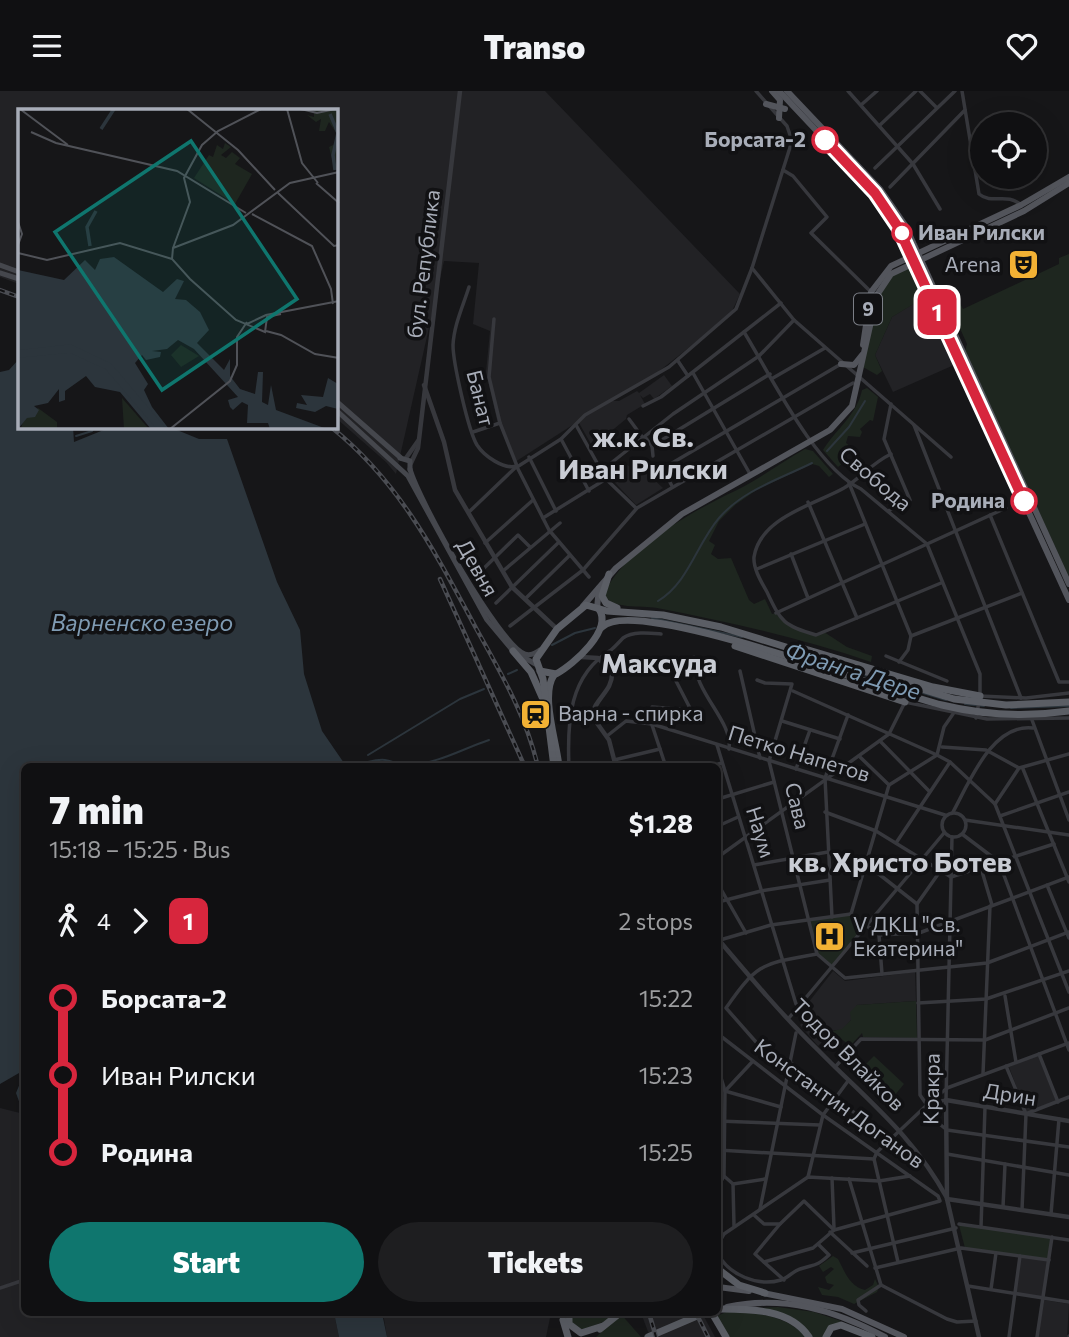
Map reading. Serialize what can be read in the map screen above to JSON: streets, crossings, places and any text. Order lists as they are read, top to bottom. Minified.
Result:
{"streets":{"highway":["9"],"main road":["Девня"],"street":["бул. Република","Банат","Свобода","Петко Напетов","Сава","Наум","Тодор Влайков","Кракра","Дрин","Константин Доганов"]},"crossings":[["бул. Република","Девня"],["9","Свобода"],["9","Девня"],["Петко Напетов","Сава"],["Петко Напетов","Наум"],["Петко Напетов","Кракра"],["Тодор Влайков","Кракра"],["Кракра","Дрин"]],"districts":["ж.к. Св. Иван Рилски","Максуда","кв. Христо Ботев"],"water":["Варненско езеро","Франга Дере"],"places":{"other":["Борсата-2","Иван Рилски","Родина"],"theatre":["Arena"],"station":["Варна - спирка"],"hospital":["V ДКЦ \"Св. Екатерина\""]},"lines":["bus line 1"],"page":{"header":"Transo","on_map":"1","heading":["7 min","15:18 – 15:25 · Bus","$1.28"],"legs":["4","1","2 stops"],"list":[{"name":"Борсата-2","value":"15:22"},{"name":"Иван Рилски","value":"15:23"},{"name":"Родина","value":"15:25"}],"buttons":["Start","Tickets"]}}
